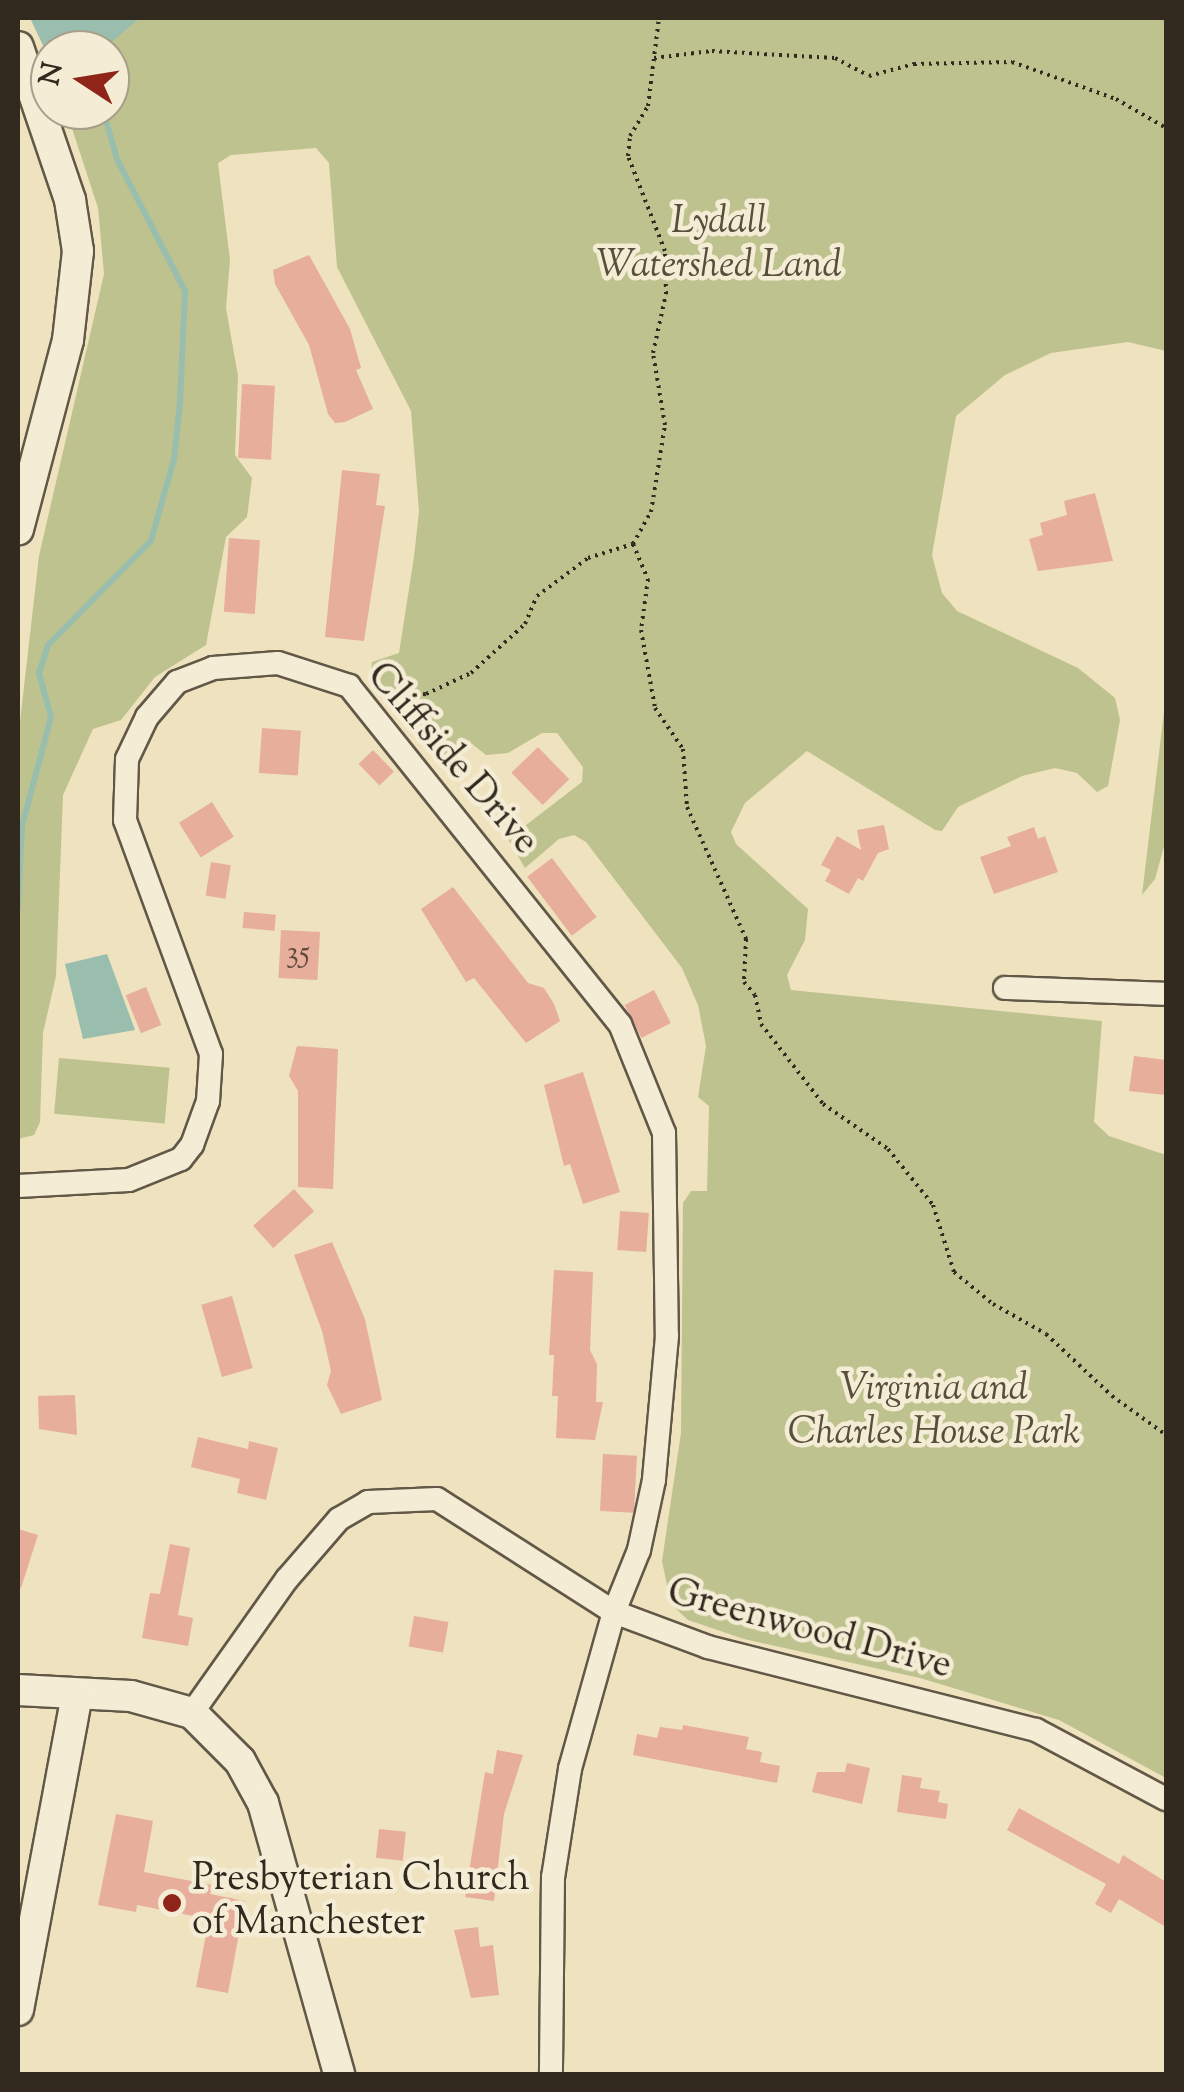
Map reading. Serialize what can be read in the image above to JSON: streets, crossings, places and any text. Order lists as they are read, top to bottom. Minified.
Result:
{"streets":{"street":["Cliffside Drive","Greenwood Drive"]},"crossings":[["Cliffside Drive","Greenwood Drive"]],"parks":["Lydall Watershed Land","Virginia and Charles House Park"],"places":["Presbyterian Church of Manchester"],"house_numbers":["35"],"north":"left"}
